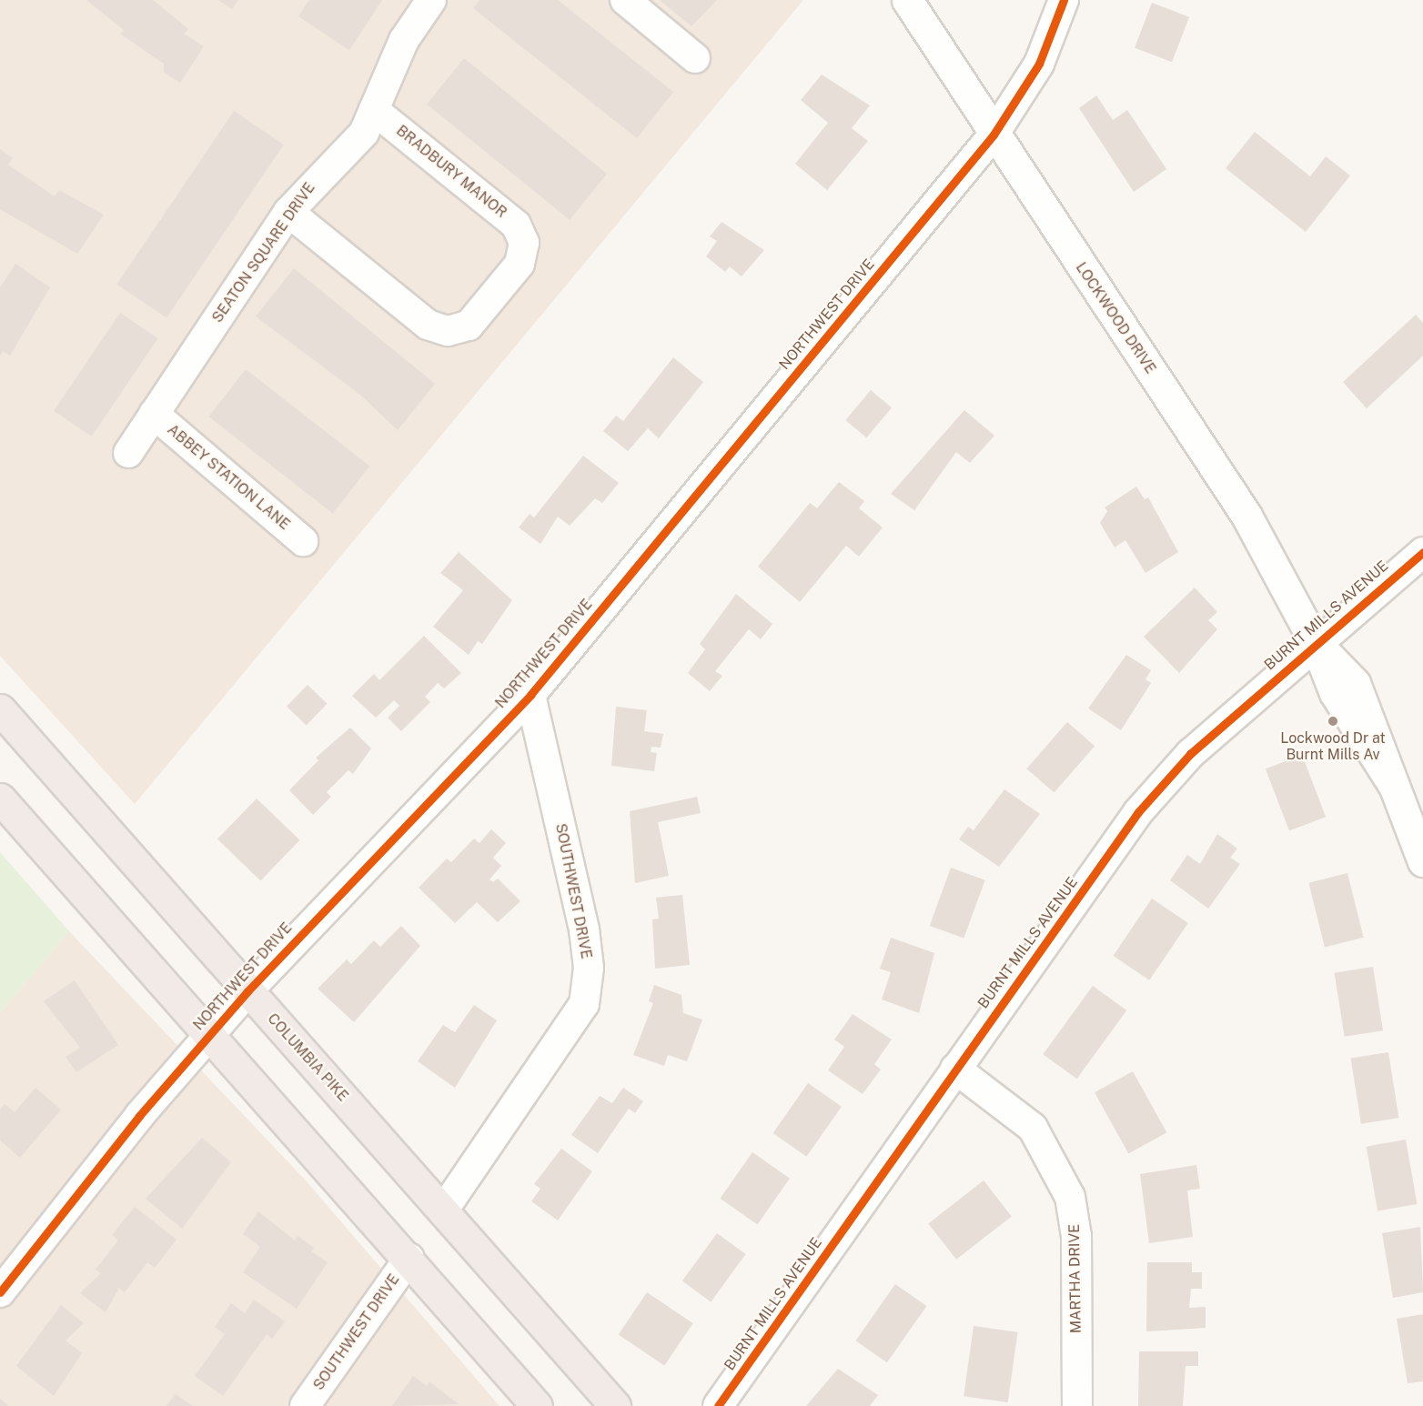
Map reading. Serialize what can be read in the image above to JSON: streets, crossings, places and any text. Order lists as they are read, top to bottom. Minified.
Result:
{"streets":{"highway":["COLUMBIA PIKE"],"street":["BRADBURY MANOR","SEATON SQUARE DRIVE","NORTHWEST DRIVE","LOCKWOOD DRIVE","ABBEY STATION LANE","BURNT MILLS AVENUE","SOUTHWEST DRIVE","MARTHA DRIVE"]},"crossings":[["BRADBURY MANOR","SEATON SQUARE DRIVE"],["SEATON SQUARE DRIVE","ABBEY STATION LANE"],["NORTHWEST DRIVE","LOCKWOOD DRIVE"],["NORTHWEST DRIVE","SOUTHWEST DRIVE"],["NORTHWEST DRIVE","COLUMBIA PIKE"],["LOCKWOOD DRIVE","BURNT MILLS AVENUE"],["BURNT MILLS AVENUE","MARTHA DRIVE"],["SOUTHWEST DRIVE","COLUMBIA PIKE"]],"places":["Lockwood Dr at Burnt Mills Av"]}
